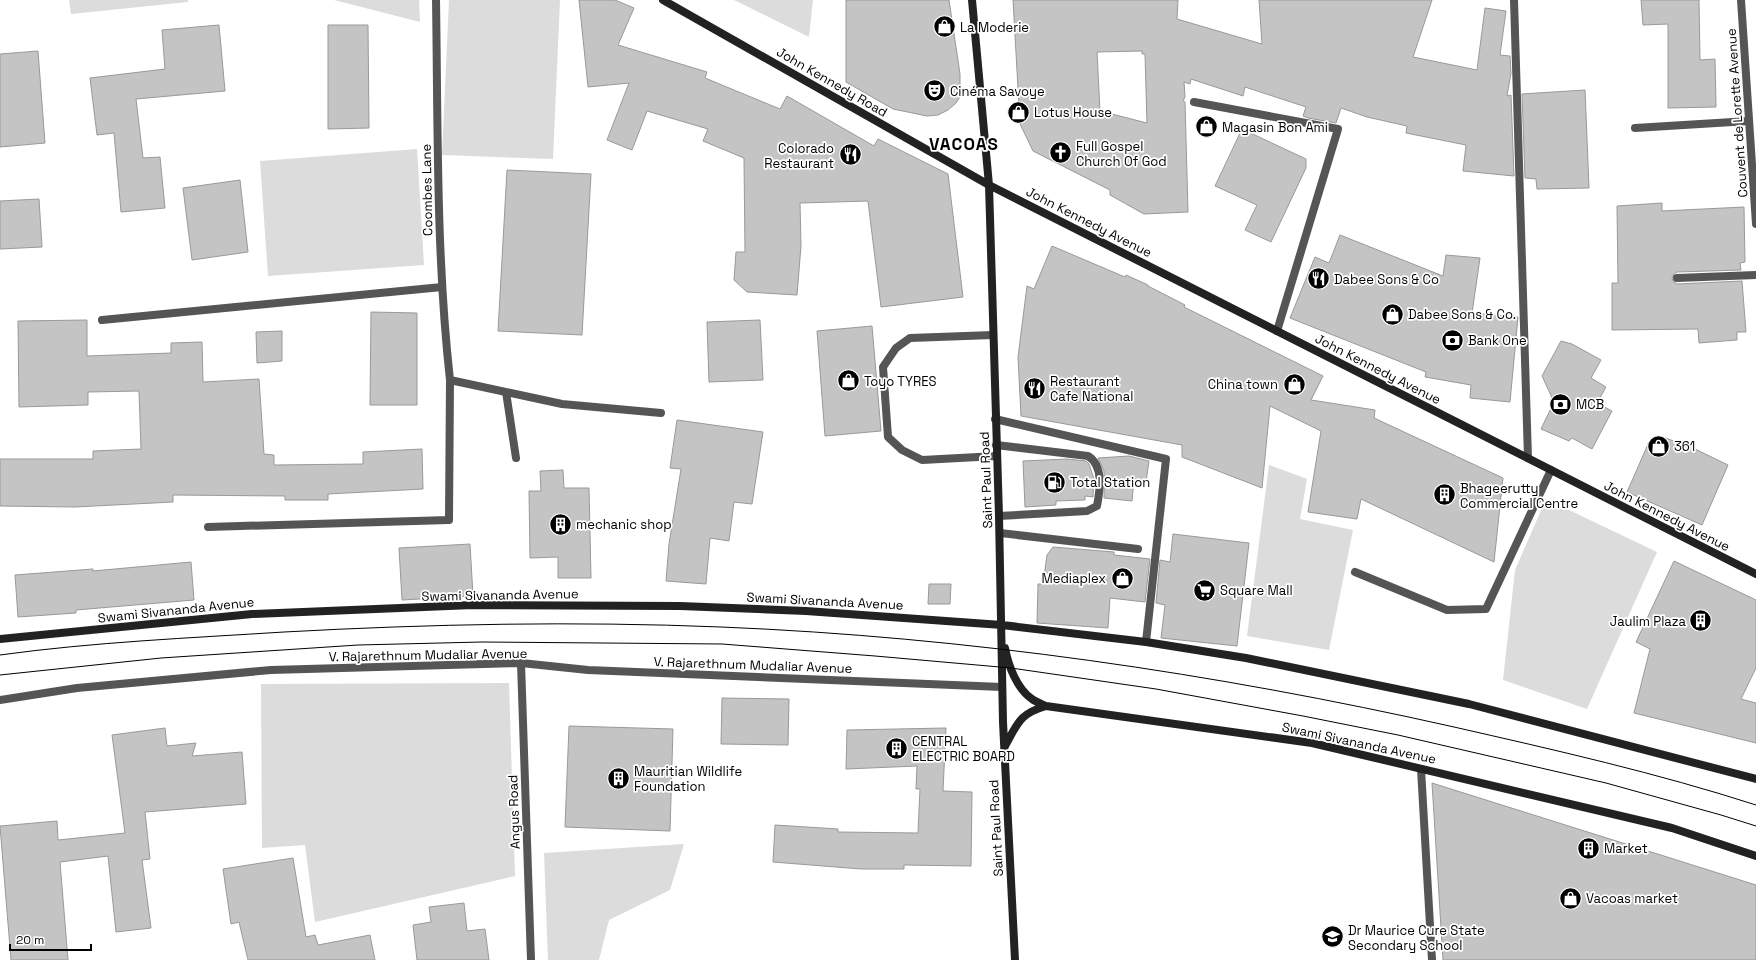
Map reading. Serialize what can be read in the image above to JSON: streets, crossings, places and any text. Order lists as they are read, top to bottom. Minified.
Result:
{"streets":{"street":["John Kennedy Road","Couvent de Lorette Avenue","Coombes Lane","John Kennedy Avenue","Saint Paul Road","Swami Sivananda Avenue","V. Rajarethnum Mudaliar Avenue","Angus Road"]},"crossings":[["John Kennedy Road","John Kennedy Avenue"],["John Kennedy Road","Saint Paul Road"],["John Kennedy Avenue","Saint Paul Road"],["Saint Paul Road","Swami Sivananda Avenue"],["Saint Paul Road","V. Rajarethnum Mudaliar Avenue"],["V. Rajarethnum Mudaliar Avenue","Angus Road"]],"districts":["VACOAS"],"places":{"shop":["La Moderie","Lotus House","Magasin Bon Ami","Dabee Sons & Co.","Toyo TYRES","China town","361","Mediaplex","Vacoas market"],"theatre":["Cinéma Savoye"],"church":["Full Gospel Church Of God"],"restaurant":["Colorado Restaurant","Dabee Sons & Co","Restaurant Cafe National"],"bank":["Bank One","MCB"],"fuel station":["Total Station"],"building":["Bhageerutty Commercial Centre","mechanic shop","Jaulim Plaza","CENTRAL ELECTRIC BOARD","Mauritian Wildlife Foundation","Market"],"supermarket":["Square Mall"],"school or university":["Dr Maurice Cure State Secondary School"]},"scale_bar":"20 m"}
